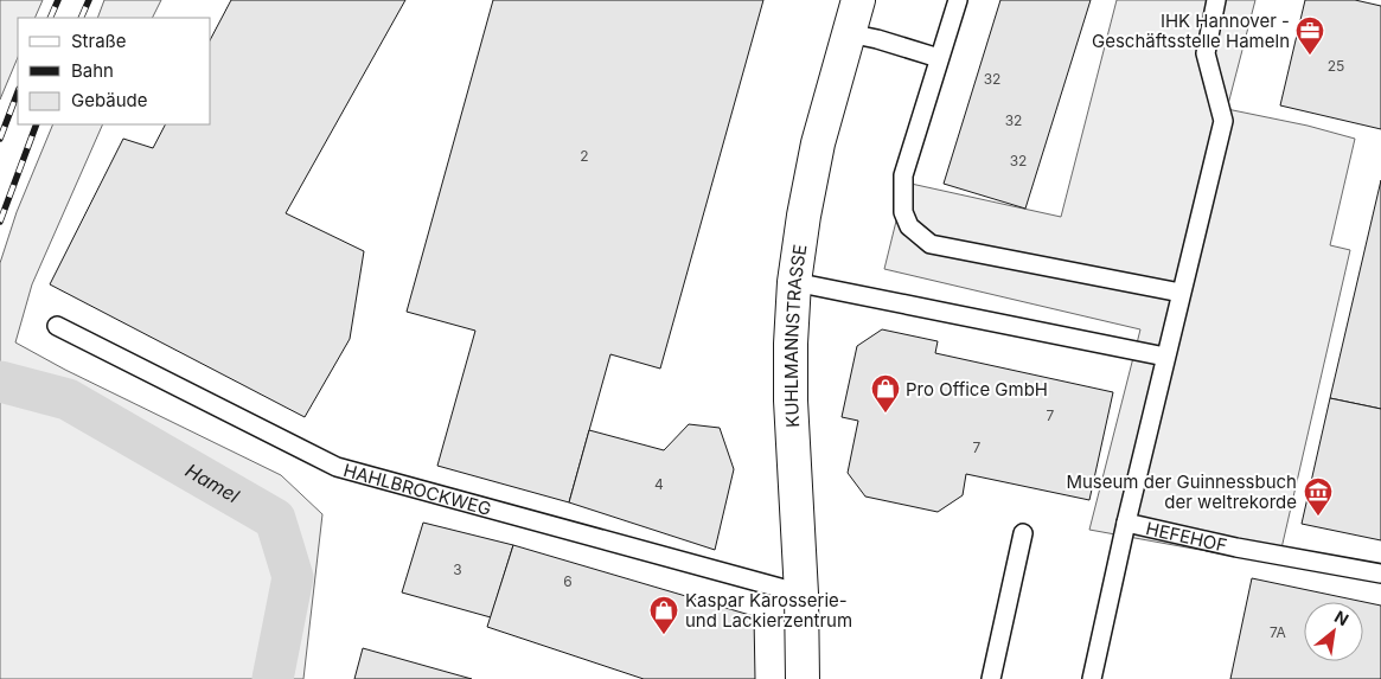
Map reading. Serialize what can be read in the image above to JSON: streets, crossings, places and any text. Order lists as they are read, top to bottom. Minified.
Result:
{"streets":{"main road":["KUHLMANNSTRASSE"],"lane":["HAHLBROCKWEG","HEFEHOF"]},"crossings":[["KUHLMANNSTRASSE","HAHLBROCKWEG"]],"water":["Hamel"],"places":{"office":["IHK Hannover - Geschäftsstelle Hameln"],"shop":["Pro Office GmbH","Kaspar Karosserie- und Lackierzentrum"],"museum":["Museum der Guinnessbuch der weltrekorde"]},"house_numbers":["25","32","32","2","32","7","7","4","3","6","7A"],"legend":["Straße","Bahn","Gebäude"],"north":"top right"}
